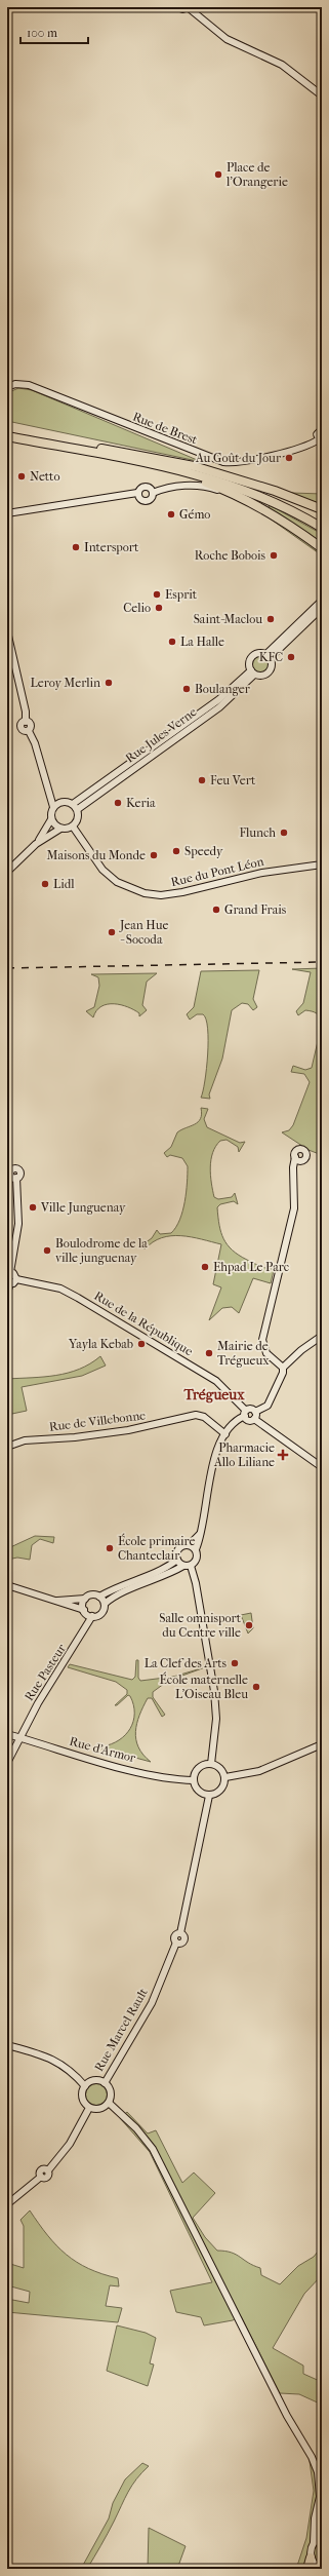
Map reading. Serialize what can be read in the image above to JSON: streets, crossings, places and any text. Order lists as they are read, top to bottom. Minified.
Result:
{"streets":{"street":["Rue de Brest","Rue Jules Verne","Rue du Pont Léon","Rue de la République","Rue de Villebonne","Rue Pasteur","Rue d'Armor","Rue Marcel Rault"]},"crossings":[["Rue Jules Verne","Rue du Pont Léon"],["Rue Pasteur","Rue d'Armor"],["Rue d'Armor","Rue Marcel Rault"]],"districts":["Trégueux"],"places":{"other":["Place de l'Orangerie","Au Goût du Jour","Netto","Gémo","Intersport","Roche Bobois","Esprit","Celio","Saint-Maclou","La Halle","KFC","Leroy Merlin","Boulanger","Feu Vert","Keria","Flunch","Speedy","Maisons du Monde","Lidl","Grand Frais","Jean Hue - Socoda","Ville Junguenay","Boulodrome de la ville junguenay","Ehpad Le Parc","Yayla Kebab","Mairie de Trégueux","École primaire Chanteclair","Salle omnisport du Centre ville","La Clef des Arts","École maternelle L'Oiseau Bleu"],"health":["Pharmacie Allo Liliane"]},"scale_bar":"100 m"}
